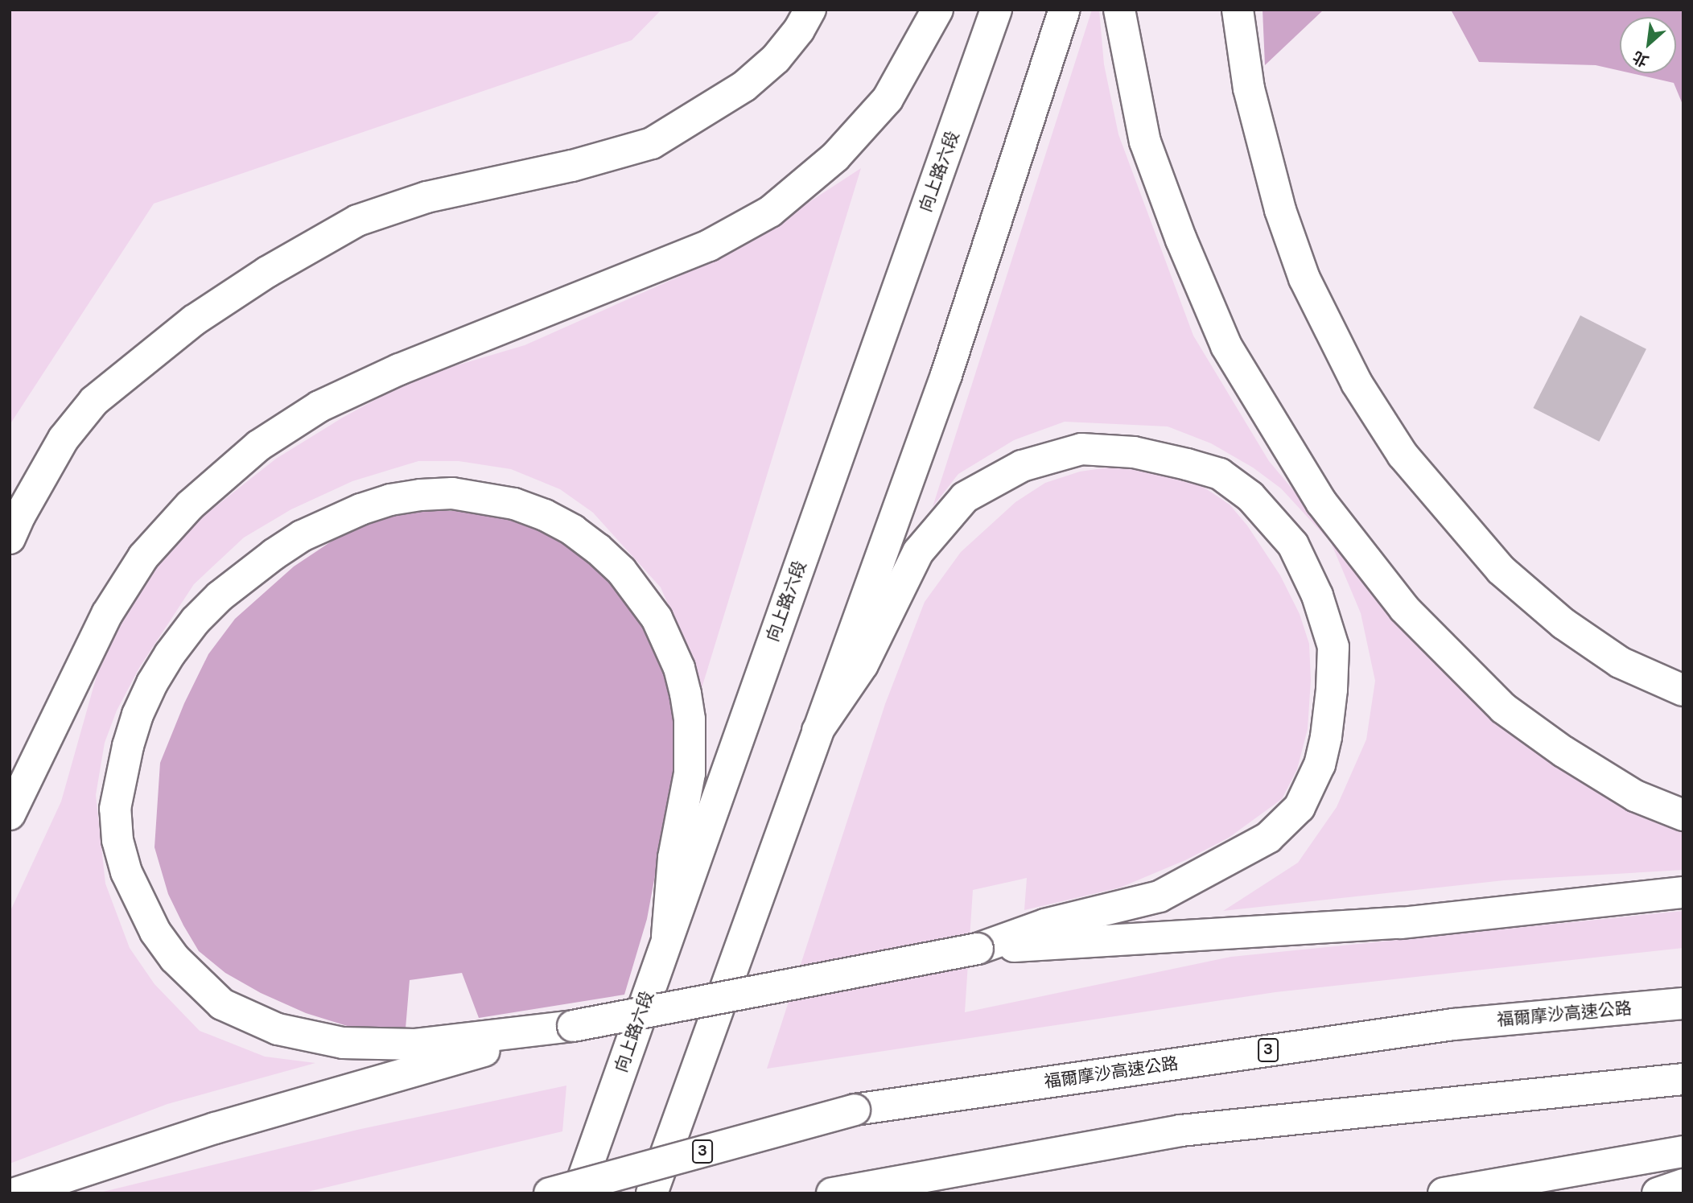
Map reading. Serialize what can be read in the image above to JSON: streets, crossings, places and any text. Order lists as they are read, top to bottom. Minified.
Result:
{"streets":{"main road":["向上路六段","福爾摩沙高速公路","3"]},"north":"bottom left"}
